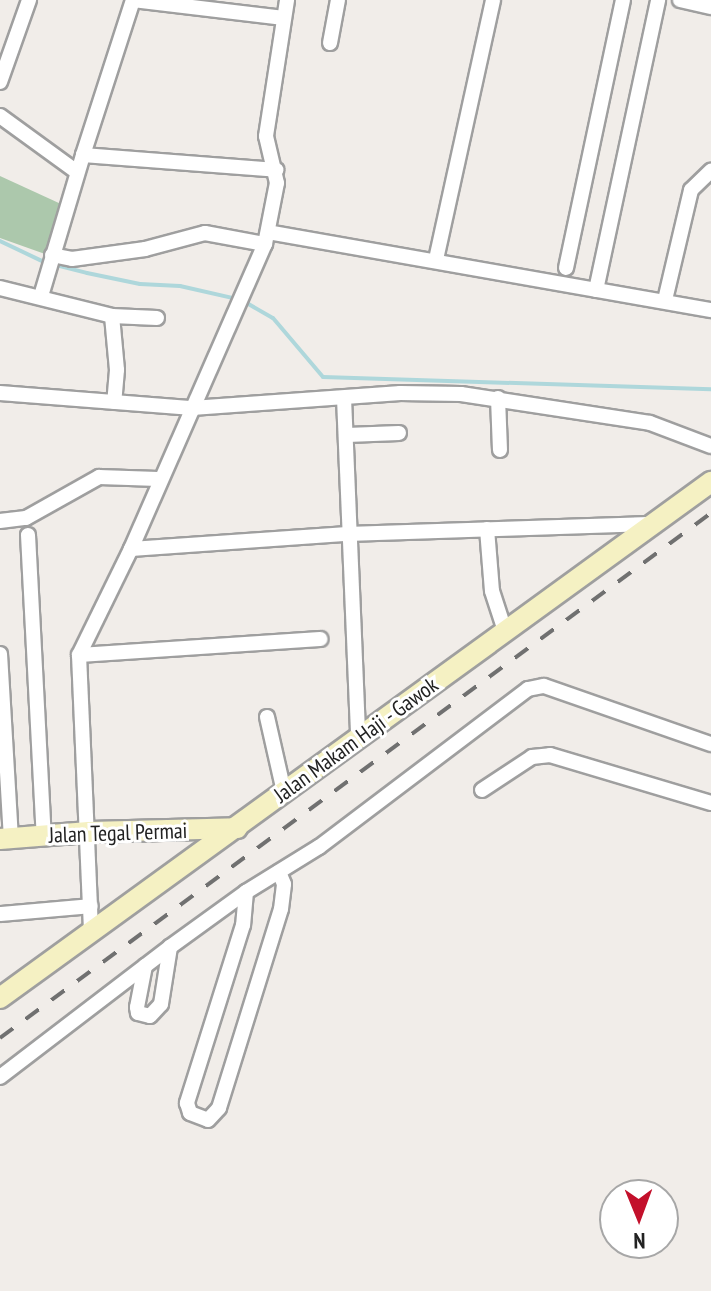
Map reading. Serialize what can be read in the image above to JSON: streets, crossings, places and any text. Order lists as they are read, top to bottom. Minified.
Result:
{"streets":{"street":["Jalan Makam Haji - Gawok","Jalan Tegal Permai"]},"crossings":[["Jalan Makam Haji - Gawok","Jalan Tegal Permai"]],"north":"bottom"}
